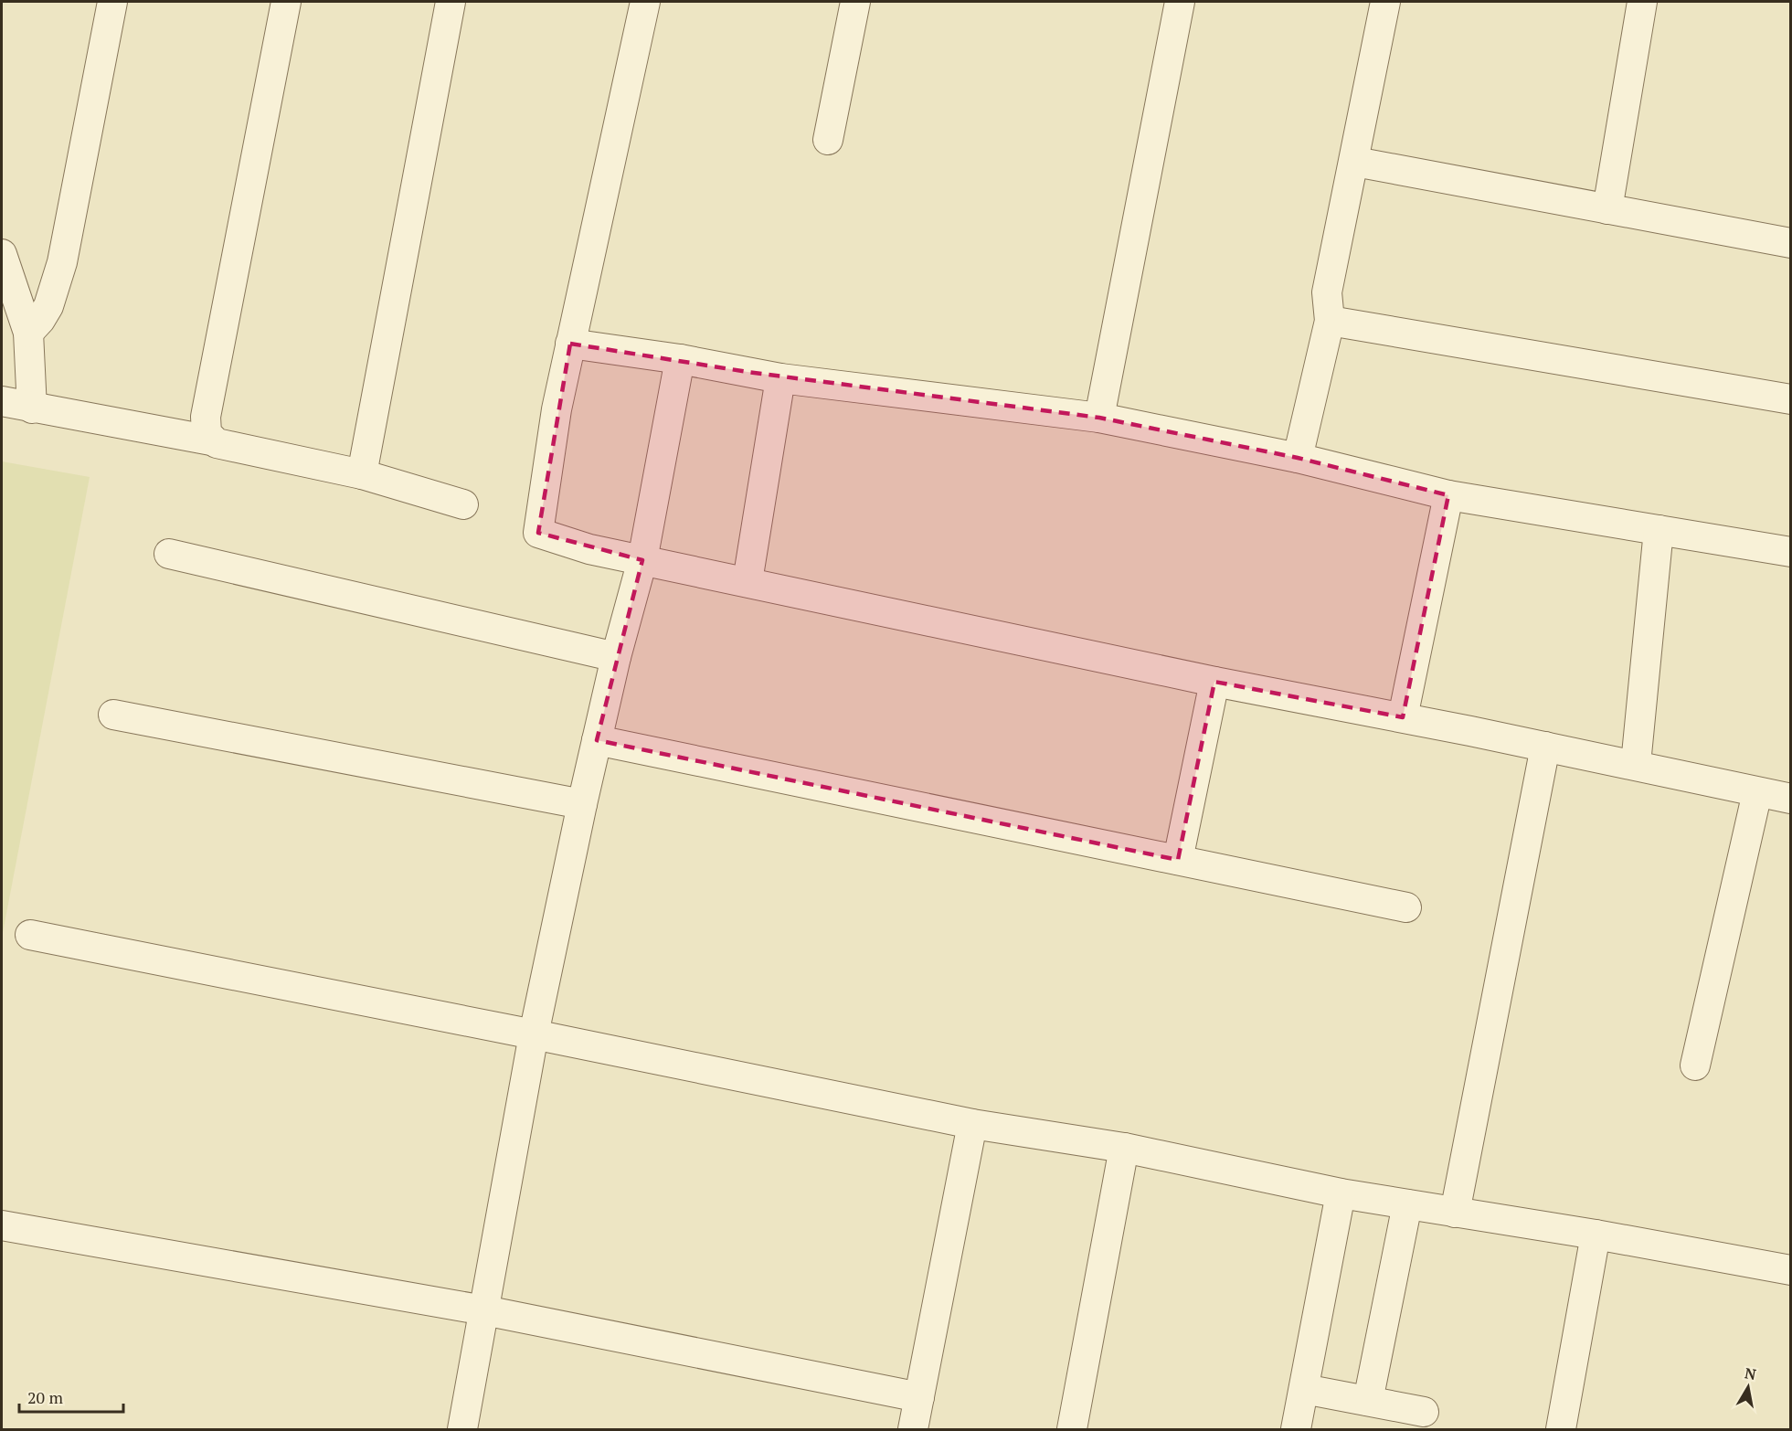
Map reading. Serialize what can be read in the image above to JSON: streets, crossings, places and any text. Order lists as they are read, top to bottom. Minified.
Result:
{"scale_bar":"20 m","north":"top"}
